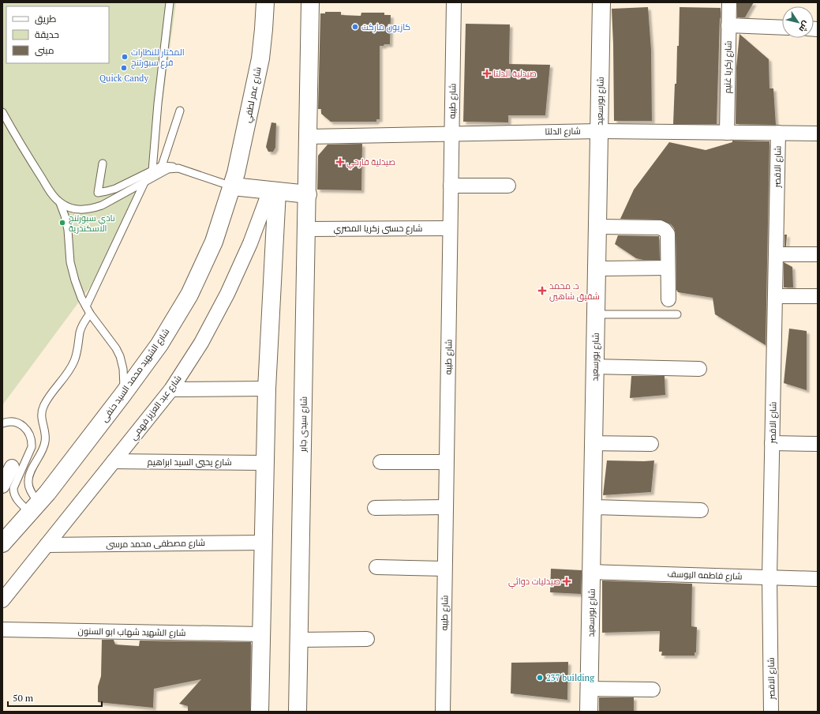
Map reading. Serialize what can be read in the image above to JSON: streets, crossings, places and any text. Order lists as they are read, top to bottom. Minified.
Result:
{"streets":{"street":["شارع زكريا غنيم","شارع عمر لطفي","شارع طيبه","شارع بورسعيد","شارع الدلتا","شارع الاقصر","شارع حسنى زكريا المصري","شارع الشهيد محمد السيد حنفى","شارع عبد العزيز فهمي","شارع سيدى جابر","شارع يحيي السيد ابراهيم","شارع مصطفى محمد مرسى","شارع فاطمه اليوسف","شارع الشهيد شهاب ابو السنون"]},"crossings":[["شارع زكريا غنيم","شارع الدلتا"],["شارع عمر لطفي","شارع الشهيد محمد السيد حنفى"],["شارع طيبه","شارع الدلتا"],["شارع طيبه","شارع حسنى زكريا المصري"],["شارع بورسعيد","شارع الدلتا"],["شارع بورسعيد","شارع فاطمه اليوسف"],["شارع الدلتا","شارع الاقصر"],["شارع الدلتا","شارع سيدى جابر"],["شارع الاقصر","شارع فاطمه اليوسف"],["شارع حسنى زكريا المصري","شارع سيدى جابر"],["شارع عبد العزيز فهمي","شارع يحيي السيد ابراهيم"],["شارع عبد العزيز فهمي","شارع مصطفى محمد مرسى"]],"places":{"other":["كازيون ماركت","المختار للنظارات فرع سبورتنج","Quick Candy","نادي سبورتنج الاسكندرية","237 building"],"health":["صيدلية الدلتا","صيدلية فارحي","د. محمد شفيق شاهين","صيدليات دوائي"]},"legend":["طريق","حديقة","مبنى"],"scale_bar":"50 m","north":"bottom right"}
